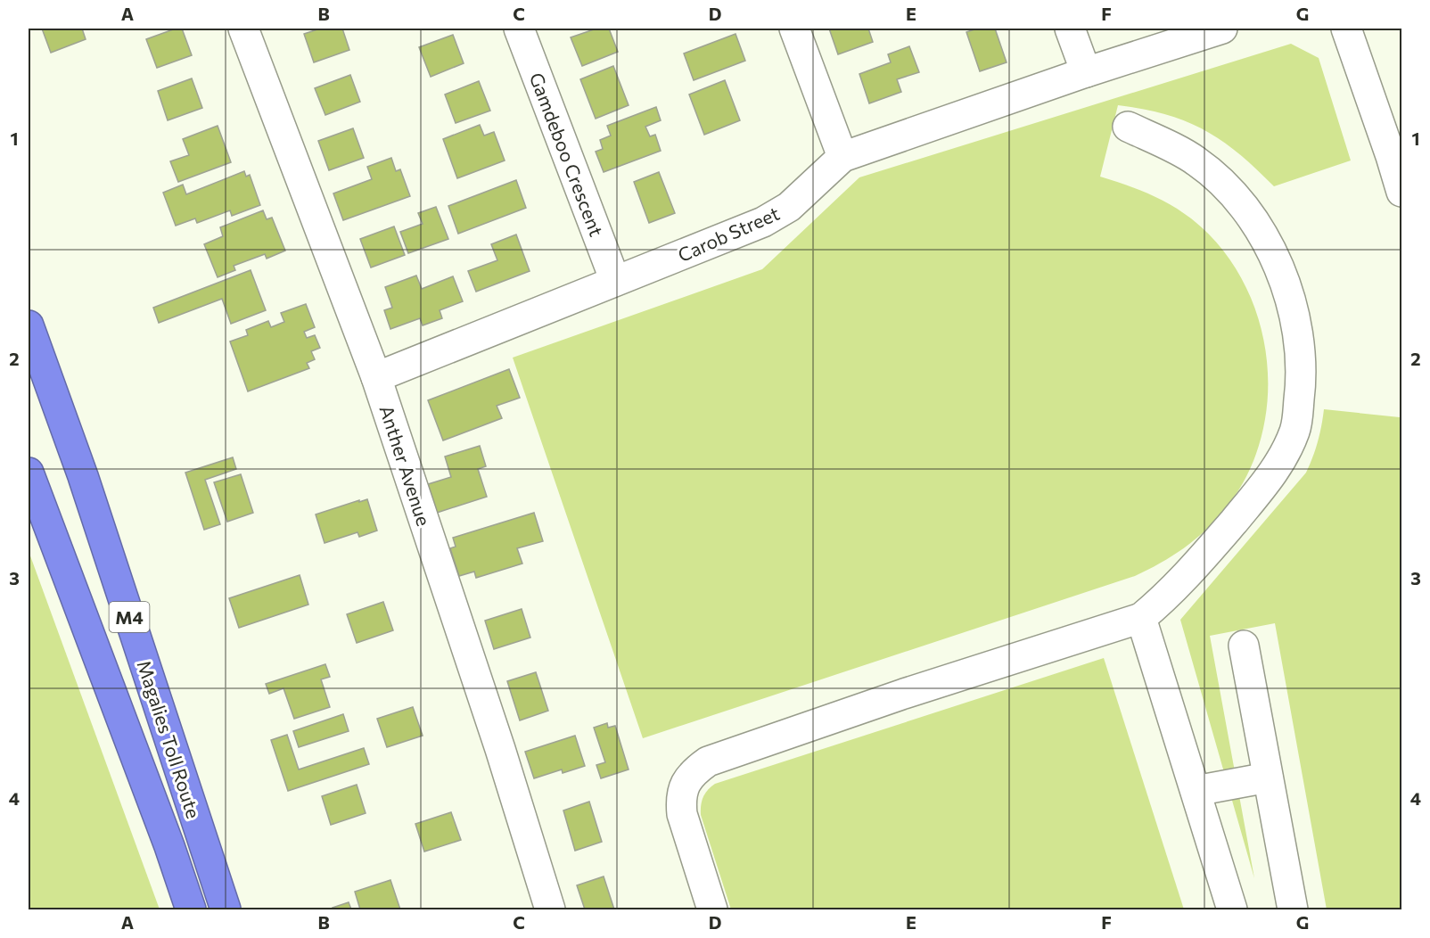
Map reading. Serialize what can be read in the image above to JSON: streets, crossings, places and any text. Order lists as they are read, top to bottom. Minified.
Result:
{"streets":{"highway":["M4","Magalies Toll Route"],"street":["Gamdeboo Crescent","Carob Street","Anther Avenue"]},"crossings":[["Gamdeboo Crescent","Carob Street"],["Carob Street","Anther Avenue"]],"grid":{"columns":["A","B","C","D","E","F","G"],"rows":["1","2","3","4"]}}
